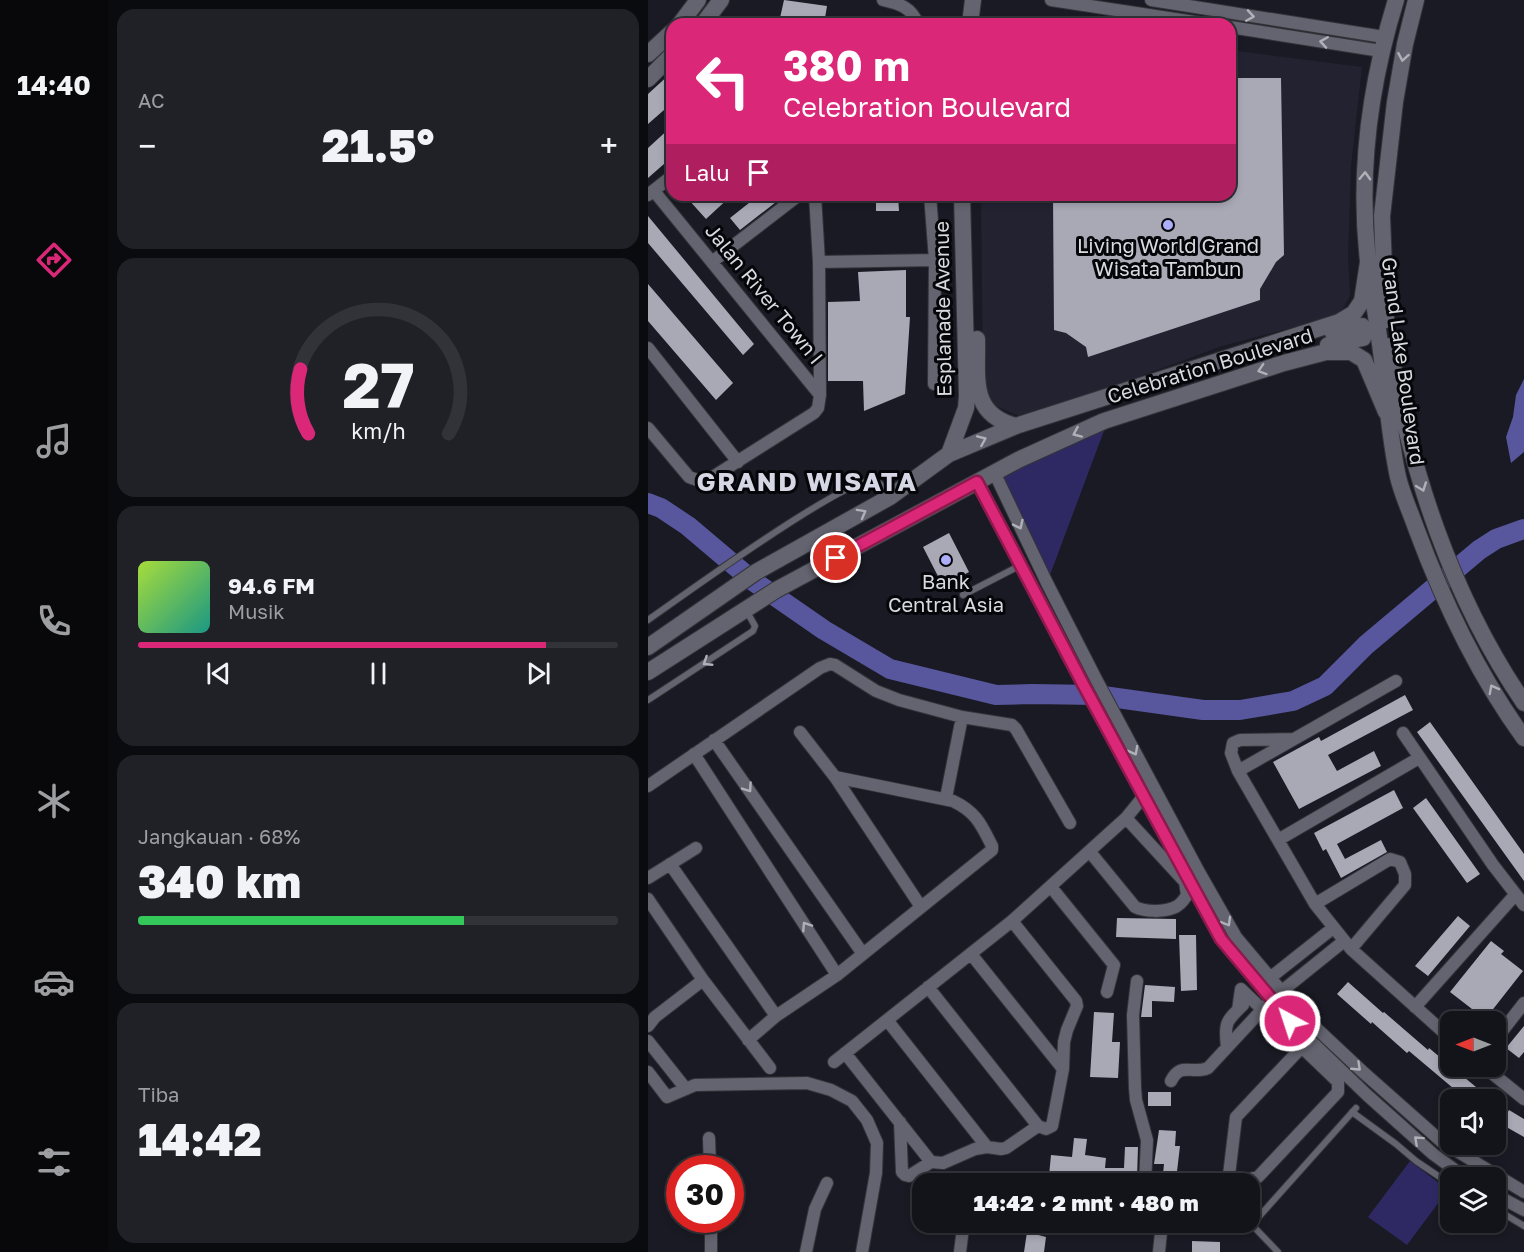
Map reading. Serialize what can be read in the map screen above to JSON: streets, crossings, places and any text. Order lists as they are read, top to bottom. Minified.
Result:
{"streets":{"street":["Jalan River Town I","Esplanade Avenue","Grand Lake Boulevard","Celebration Boulevard"]},"crossings":[["Esplanade Avenue","Celebration Boulevard"],["Grand Lake Boulevard","Celebration Boulevard"]],"districts":["GRAND WISATA"],"places":["Living World Grand Wisata Tambun","Bank Central Asia"],"north":"left","page":{"tabs":"14:40","tile":["AC",["Jangkauan · 68%","340 km"],["Tiba","14:42"]],"turn":["380 m","Celebration Boulevard"],"heat":["−","21.5°","+"],"then":"Lalu","song":["94.6 FM","Musik"],"limit":"30","trip":"14:42 · 2 mnt · 480 m","gauge":["27","km/h"]}}
